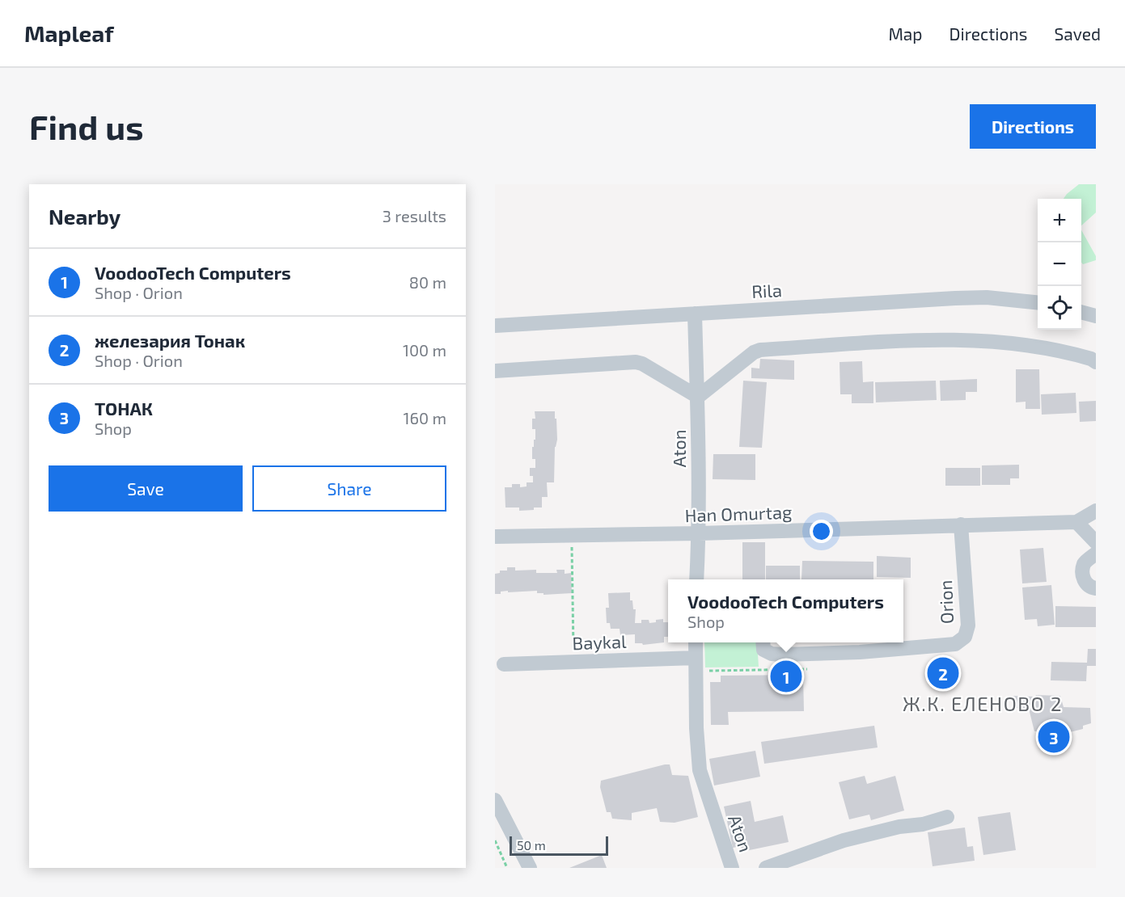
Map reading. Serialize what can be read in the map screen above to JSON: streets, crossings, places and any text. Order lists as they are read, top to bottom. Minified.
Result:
{"streets":{"street":["Rila","Aton","Han Omurtag","Orion","Baykal"]},"crossings":[["Rila","Aton"],["Aton","Han Omurtag"],["Aton","Baykal"],["Han Omurtag","Orion"]],"districts":["Ж.К. ЕЛЕНОВО 2"],"scale_bar":"50 m","page":{"header":"Mapleaf","nav":["Map","Directions","Saved"],"buttons":["Directions",["Save","Share"]],"title":"Find us","heading":["Nearby","3 results"],"map_buttons":["+","−"],"list":[{"mark":"1","name":"VoodooTech Computers","note":"Shop · Orion","value":"80 m"},{"mark":"2","name":"железария Тонак","note":"Shop · Orion","value":"100 m"},{"mark":"3","name":"ТОНАК","note":"Shop","value":"160 m"}],"popup":["VoodooTech Computers","Shop"],"pins":["2","1","3"],"scale":"50 m"}}
